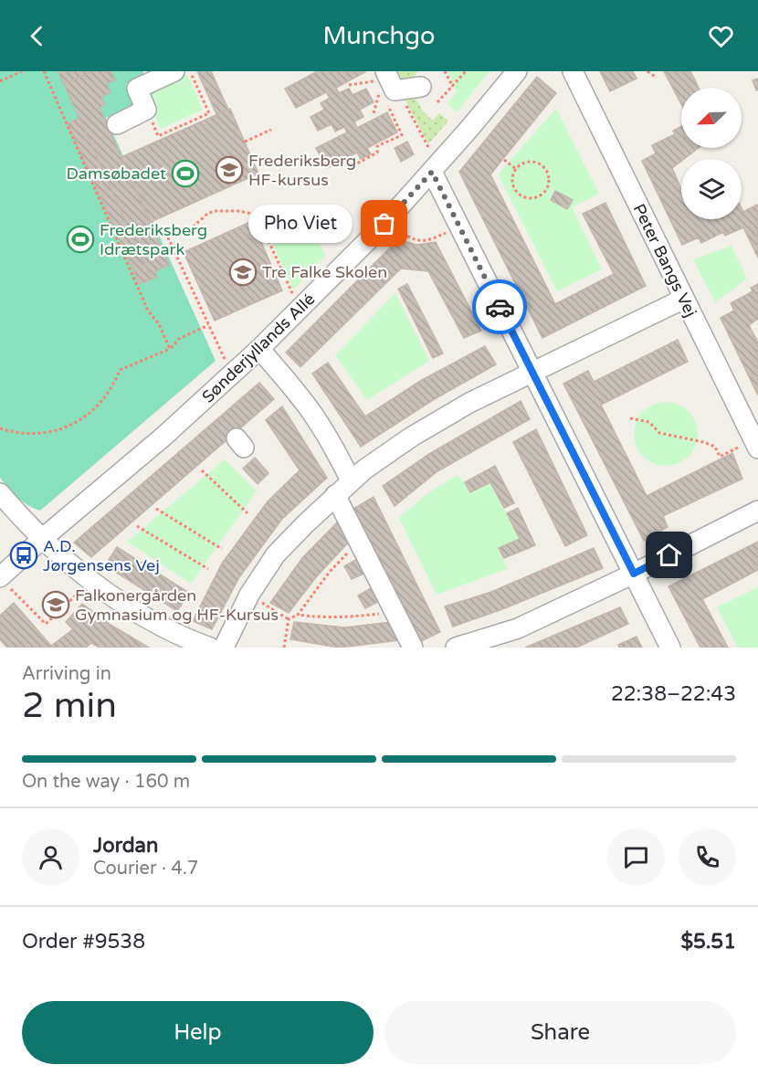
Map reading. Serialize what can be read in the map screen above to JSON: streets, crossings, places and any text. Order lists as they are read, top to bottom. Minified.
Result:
{"streets":{"street":["Peter Bangs Vej","Sønderjyllands Allé"]},"places":{"school or university":["Frederiksberg HF-kursus","Tre Falke Skolen","Falkonergården Gymnasium og HF-Kursus"],"sports":["Damsøbadet","Frederiksberg Idrætspark"],"other":["Pho Viet"],"bus stop":["A.D. Jørgensens Vej"]},"north":"bottom left","page":{"header":"Munchgo","bubble":"Pho Viet","heading":["2 min","Arriving in","22:38–22:43"],"panel":["Jordan","Courier · 4.7","Order #9538","$5.51"],"bar":"On the way · 160 m","buttons":["Help","Share"]}}
